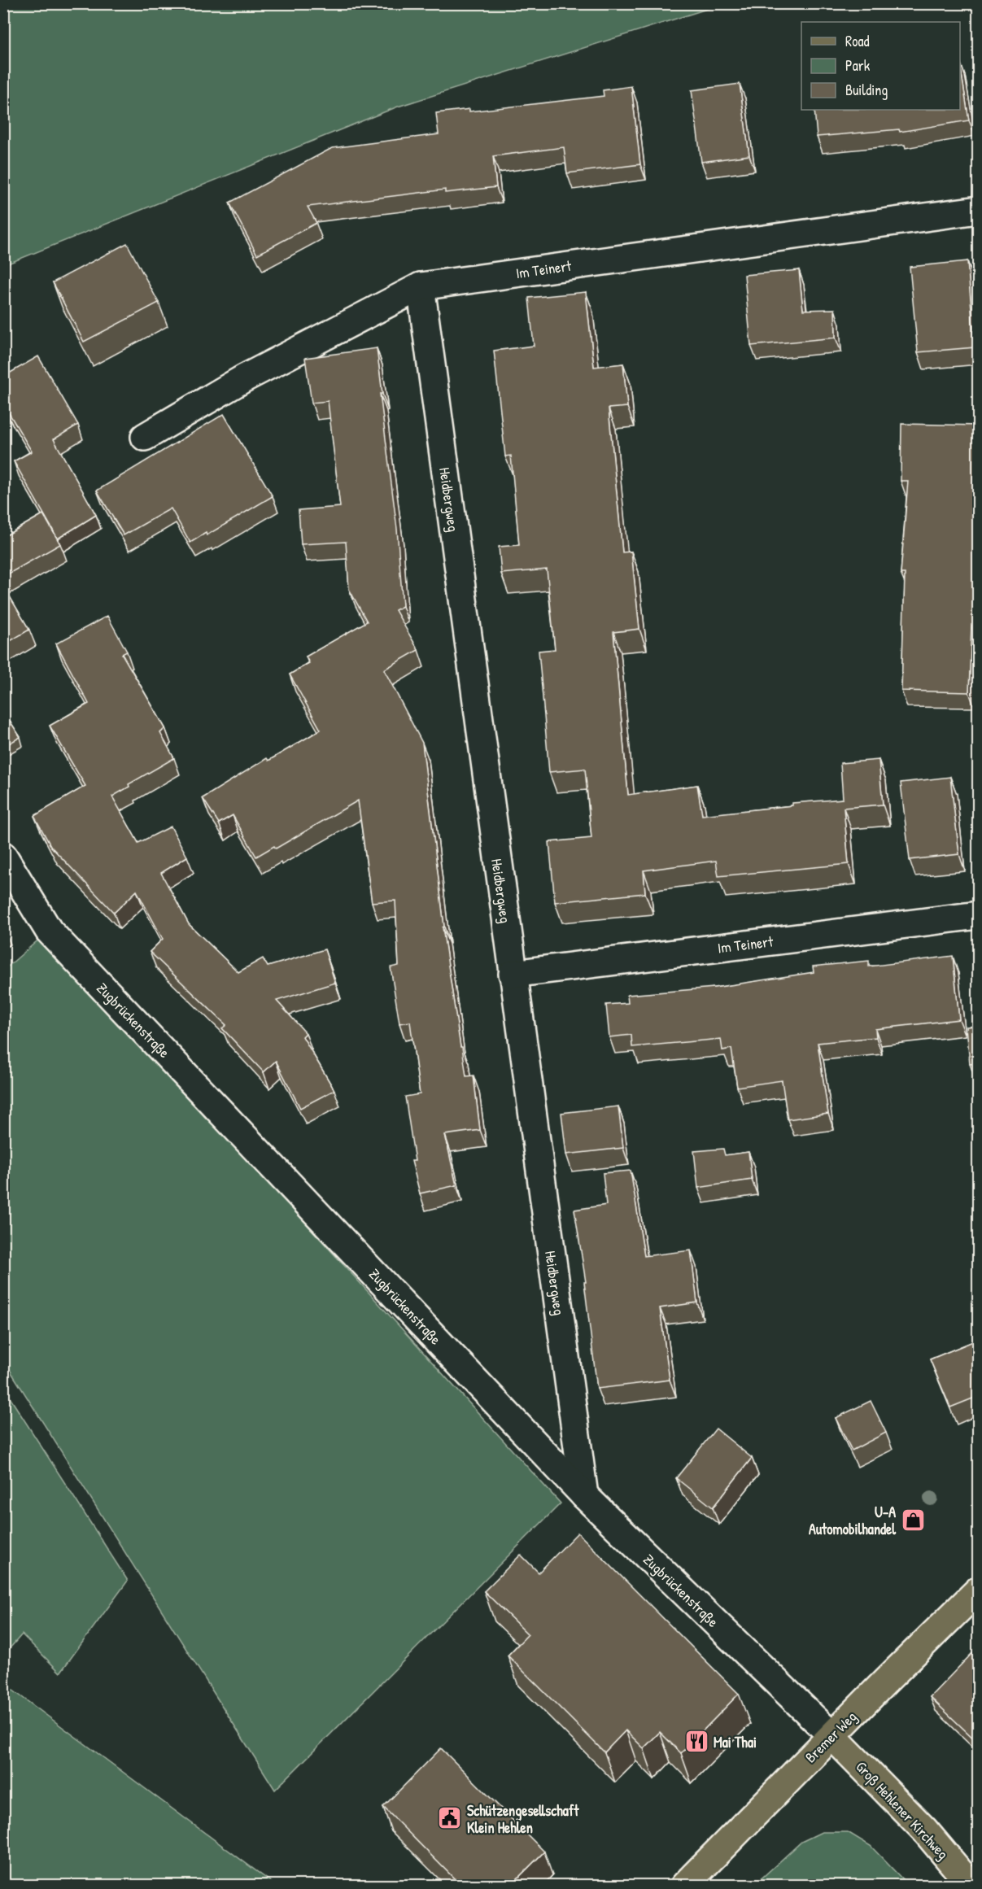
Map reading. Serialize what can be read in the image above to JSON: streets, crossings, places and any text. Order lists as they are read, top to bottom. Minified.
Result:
{"streets":{"main road":["Bremer Weg","Groß Hehlener Kirchweg"],"street":["Im Teinert","Heidbergweg","Zugbrückenstraße"]},"crossings":[["Im Teinert","Heidbergweg"],["Heidbergweg","Zugbrückenstraße"],["Zugbrückenstraße","Bremer Weg"],["Zugbrückenstraße","Groß Hehlener Kirchweg"],["Bremer Weg","Groß Hehlener Kirchweg"]],"places":{"shop":["U-A Automobilhandel"],"restaurant":["Mai Thai"],"public building":["Schützengesellschaft Klein Hehlen"]},"legend":["Road","Park","Building"]}
